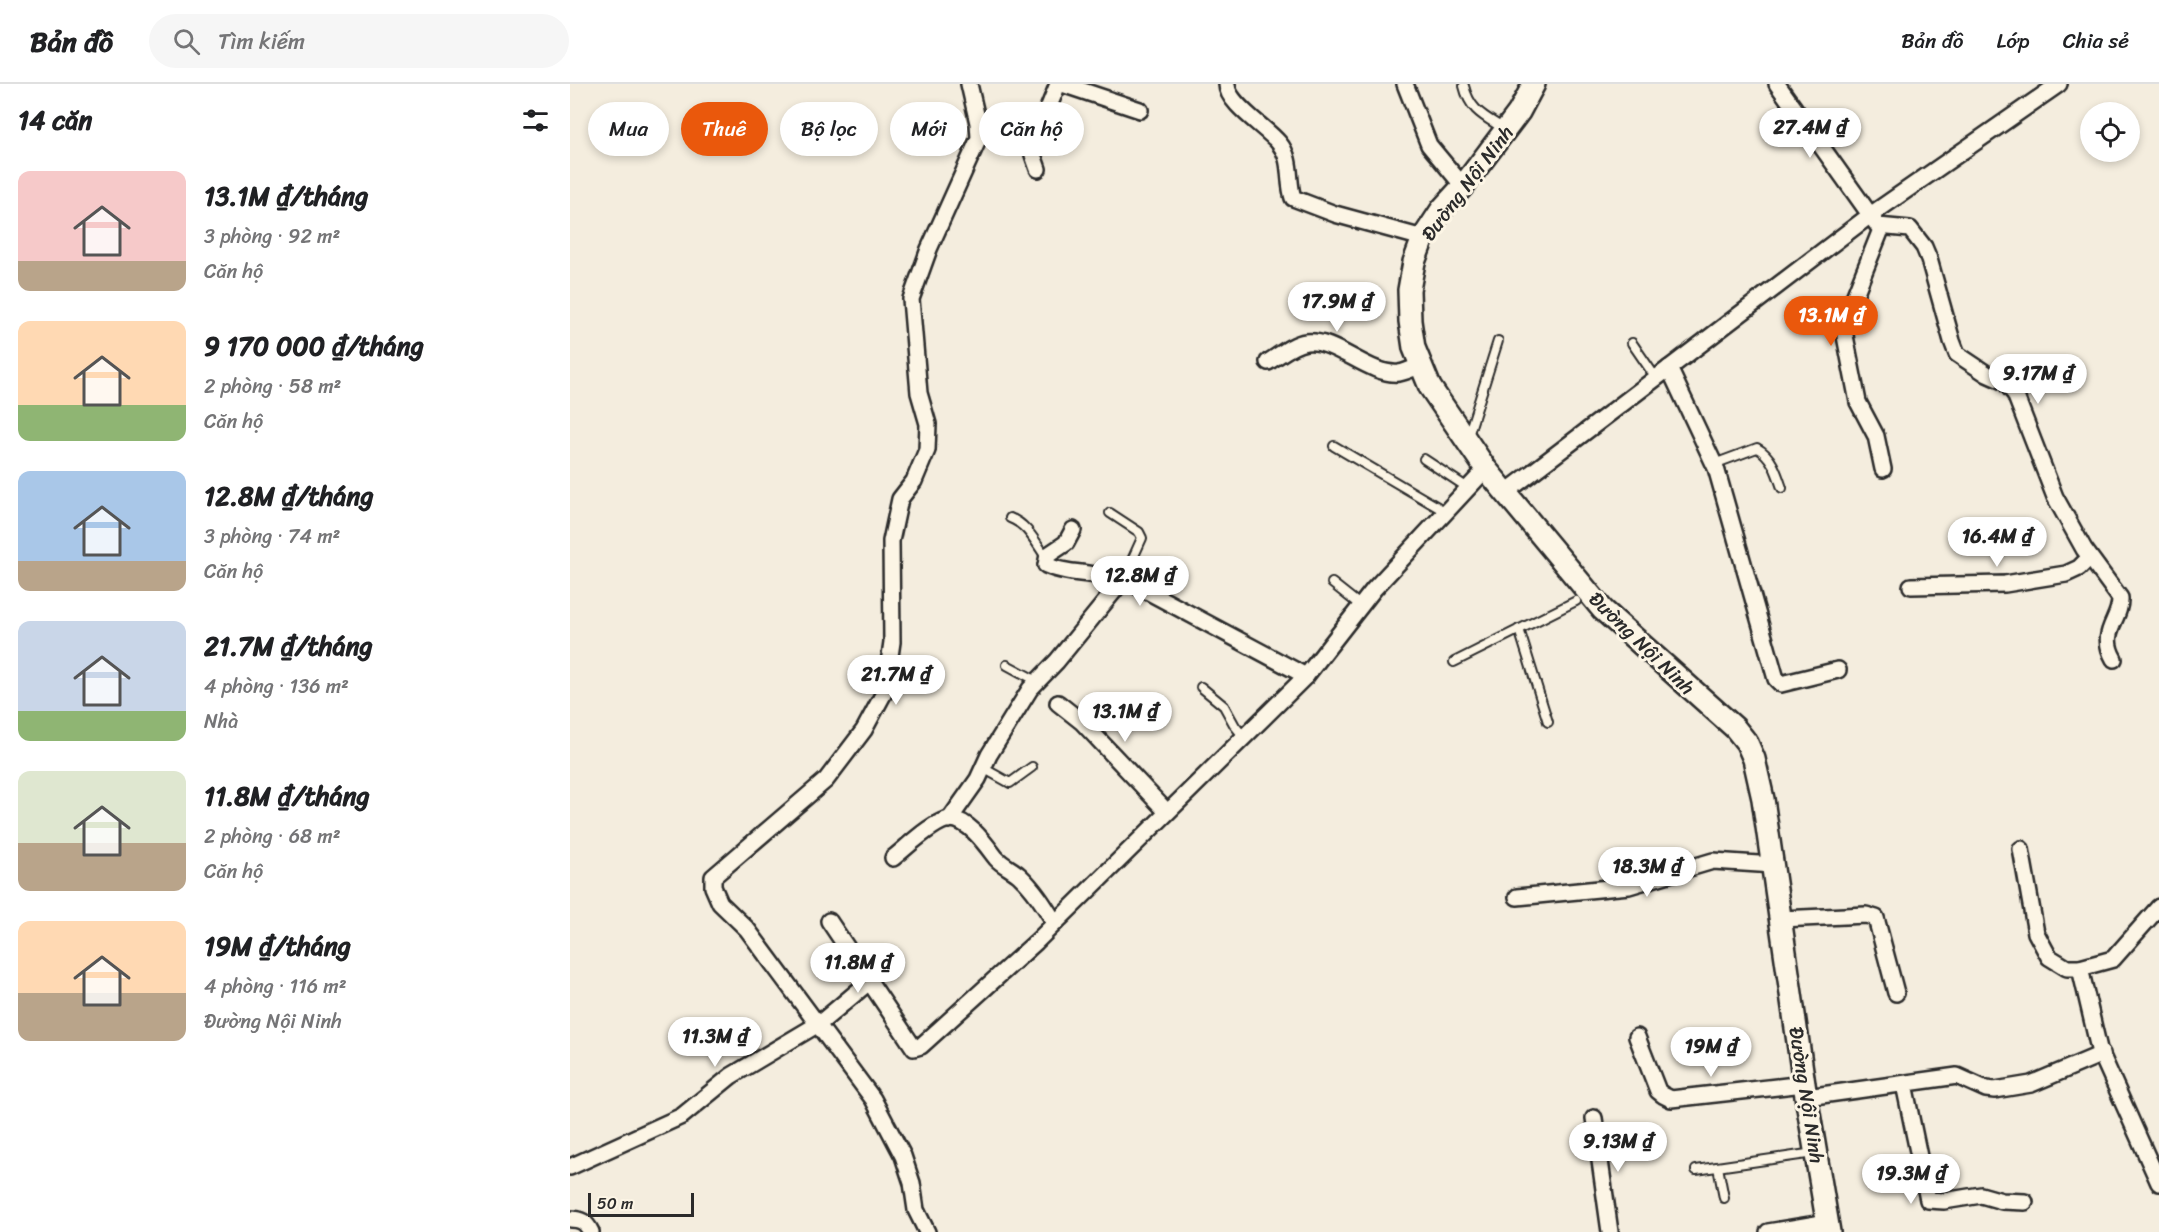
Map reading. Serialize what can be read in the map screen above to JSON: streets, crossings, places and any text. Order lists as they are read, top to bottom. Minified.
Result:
{"streets":{"street":["Đường Nội Ninh"]},"scale_bar":"50 m","page":{"header":"Bản đồ","search":"Tìm kiếm","nav":["Bản đồ","Lớp","Chia sẻ"],"heading":"14 căn","chip":["Mua","Thuê","Bộ lọc","Mới","Căn hộ"],"price":["27.4M ₫","17.9M ₫","13.1M ₫","9.17M ₫","16.4M ₫","12.8M ₫","21.7M ₫","13.1M ₫","18.3M ₫","11.8M ₫","11.3M ₫","19M ₫","9.13M ₫","19.3M ₫"],"list":[{"name":"13.1M ₫/tháng","note":"3 phòng · 92 m² · Căn hộ"},{"name":"9 170 000 ₫/tháng","note":"2 phòng · 58 m² · Căn hộ"},{"name":"12.8M ₫/tháng","note":"3 phòng · 74 m² · Căn hộ"},{"name":"21.7M ₫/tháng","note":"4 phòng · 136 m² · Nhà"},{"name":"11.8M ₫/tháng","note":"2 phòng · 68 m² · Căn hộ"},{"name":"19M ₫/tháng","note":"4 phòng · 116 m² · Đường Nội Ninh"}],"scale":"50 m"}}
